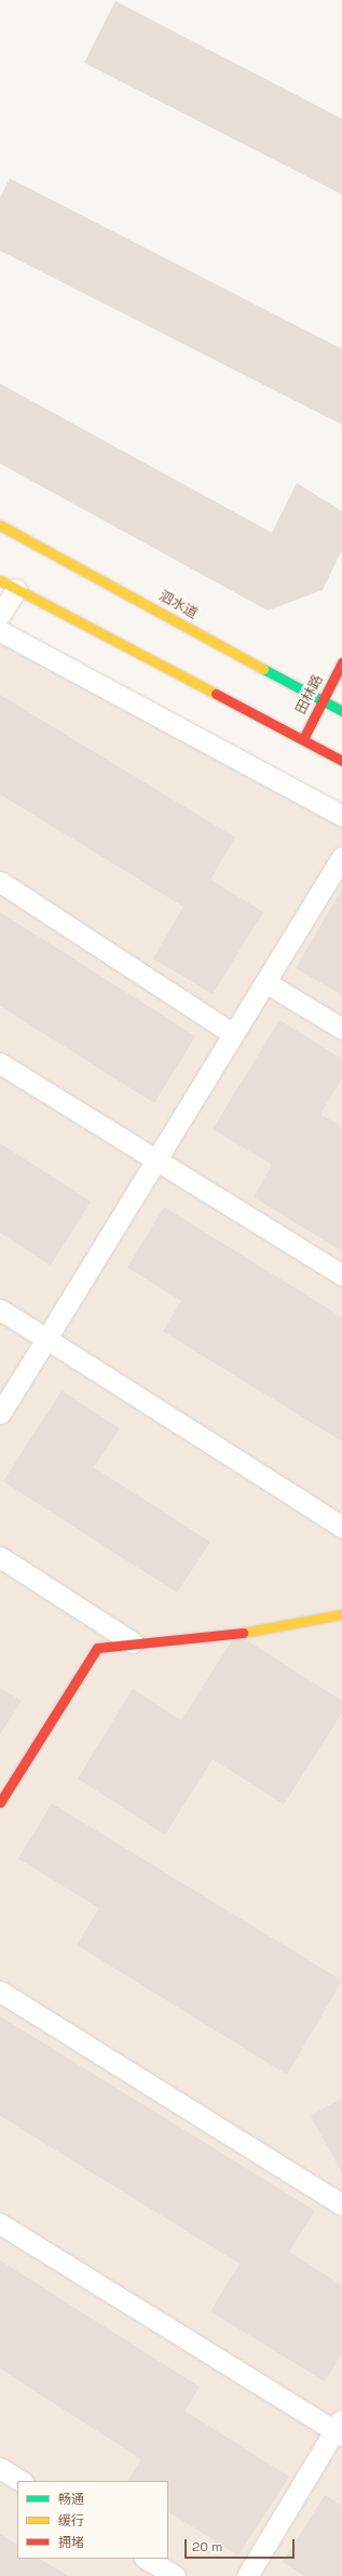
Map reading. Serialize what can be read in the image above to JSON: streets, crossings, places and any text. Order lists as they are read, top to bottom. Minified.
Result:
{"streets":{"street":["泗水道","田林路"]},"crossings":[["泗水道","田林路"]],"legend":["畅通","缓行","拥堵"],"scale_bar":"20 m"}
